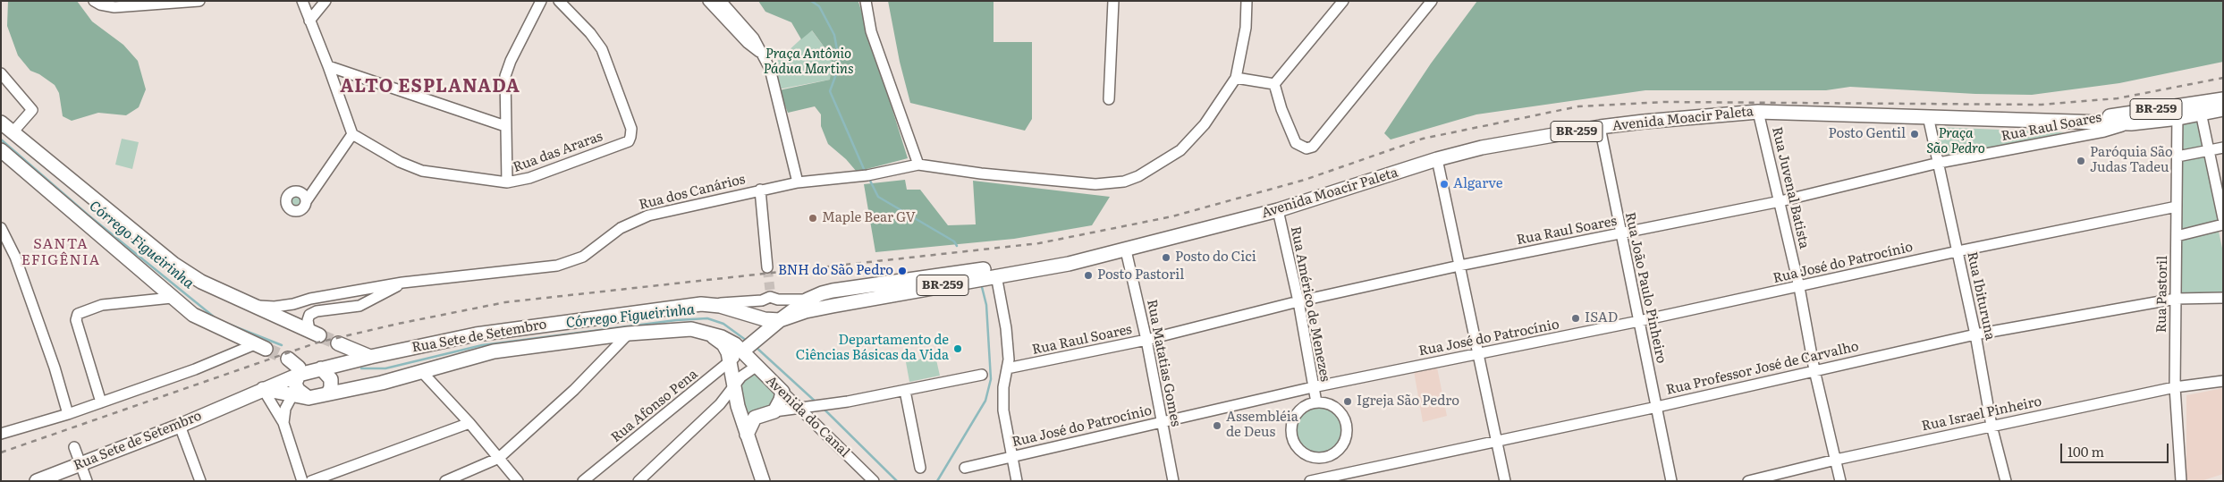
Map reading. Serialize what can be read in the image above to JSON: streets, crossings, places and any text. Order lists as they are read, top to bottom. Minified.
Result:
{"streets":{"main road":["BR-259","Avenida Moacir Paleta","Rua Sete de Setembro","Avenida do Canal"],"street":["Rua Raul Soares","Rua das Araras","Rua Juvenal Batista","Rua dos Canários","Rua José do Patrocínio","Rua João Paulo Pinheiro","Rua Pastoril","Rua Ibituruna","Rua Américo de Menezes","Rua Matatias Gomes","Rua Professor José de Carvalho","Rua Afonso Pena","Rua Israel Pinheiro"]},"crossings":[["Avenida Moacir Paleta","Rua Raul Soares"],["Avenida Moacir Paleta","Rua Juvenal Batista"],["Avenida Moacir Paleta","Rua João Paulo Pinheiro"],["Avenida Moacir Paleta","Rua Pastoril"],["Avenida Moacir Paleta","Rua Ibituruna"],["Avenida Moacir Paleta","Rua Américo de Menezes"],["Avenida Moacir Paleta","Rua Sete de Setembro"],["Avenida Moacir Paleta","Rua Matatias Gomes"],["Avenida Moacir Paleta","Rua Afonso Pena"],["Avenida Moacir Paleta","Avenida do Canal"],["Rua Raul Soares","Rua Juvenal Batista"],["Rua Raul Soares","Rua João Paulo Pinheiro"],["Rua Raul Soares","Rua Ibituruna"],["Rua Raul Soares","Rua Américo de Menezes"],["Rua Raul Soares","Rua Matatias Gomes"],["Rua Juvenal Batista","Rua José do Patrocínio"],["Rua Juvenal Batista","Rua Professor José de Carvalho"],["Rua Juvenal Batista","Rua Israel Pinheiro"],["Rua José do Patrocínio","Rua João Paulo Pinheiro"],["Rua José do Patrocínio","Rua Pastoril"],["Rua José do Patrocínio","Rua Ibituruna"],["Rua José do Patrocínio","Rua Américo de Menezes"],["Rua José do Patrocínio","Rua Matatias Gomes"],["Rua João Paulo Pinheiro","Rua Professor José de Carvalho"],["Rua Pastoril","Rua Professor José de Carvalho"],["Rua Pastoril","Rua Israel Pinheiro"],["Rua Ibituruna","Rua Professor José de Carvalho"],["Rua Ibituruna","Rua Israel Pinheiro"],["Rua Sete de Setembro","Rua Afonso Pena"],["Rua Sete de Setembro","Avenida do Canal"],["Rua Afonso Pena","Avenida do Canal"]],"districts":["ALTO ESPLANADA","SANTA EFIGÊNIA"],"water":["Córrego Figueirinha"],"parks":["Praça Antônio Pádua Martins","Praça São Pedro"],"places":["Posto Gentil","Paróquia São Judas Tadeu","Algarve","Maple Bear GV","Posto do Cici","BNH do São Pedro","Posto Pastoril","ISAD","Departamento de Ciências Básicas da Vida","Igreja São Pedro","Assembléia de Deus"],"scale_bar":"100 m"}
